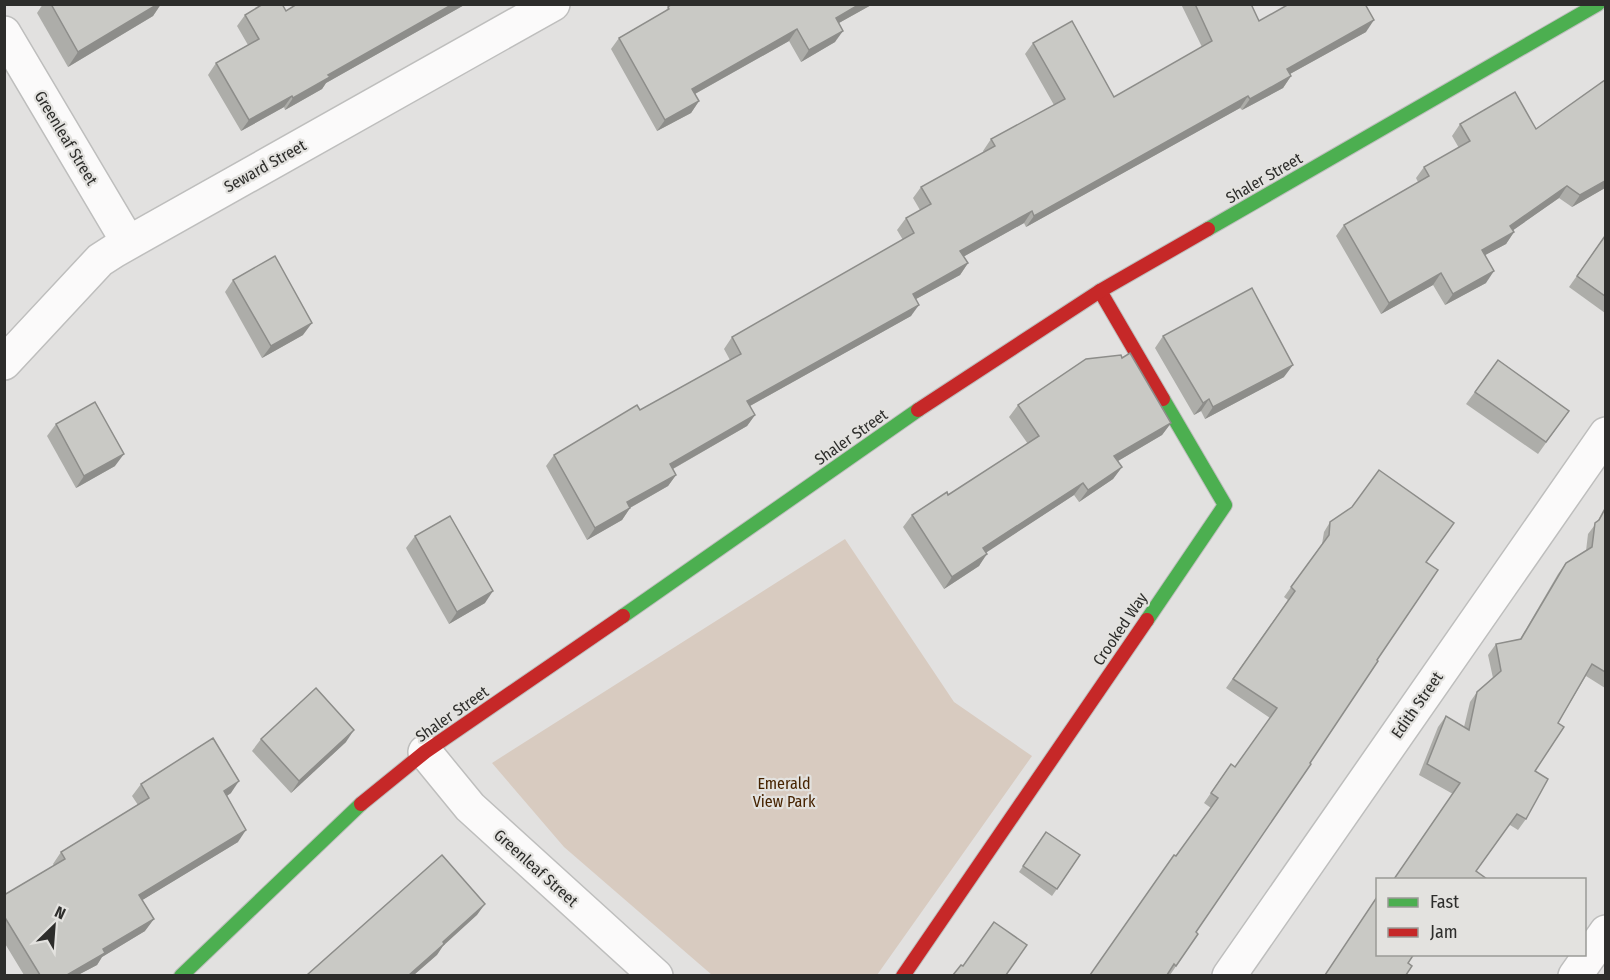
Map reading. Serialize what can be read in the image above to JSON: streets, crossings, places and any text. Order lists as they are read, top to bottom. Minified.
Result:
{"streets":{"street":["Greenleaf Street","Seward Street","Shaler Street","Crooked Way","Edith Street"]},"crossings":[["Greenleaf Street","Seward Street"],["Greenleaf Street","Shaler Street"],["Shaler Street","Crooked Way"]],"parks":["Emerald View Park"],"legend":["Fast","Jam"],"north":"top right"}
